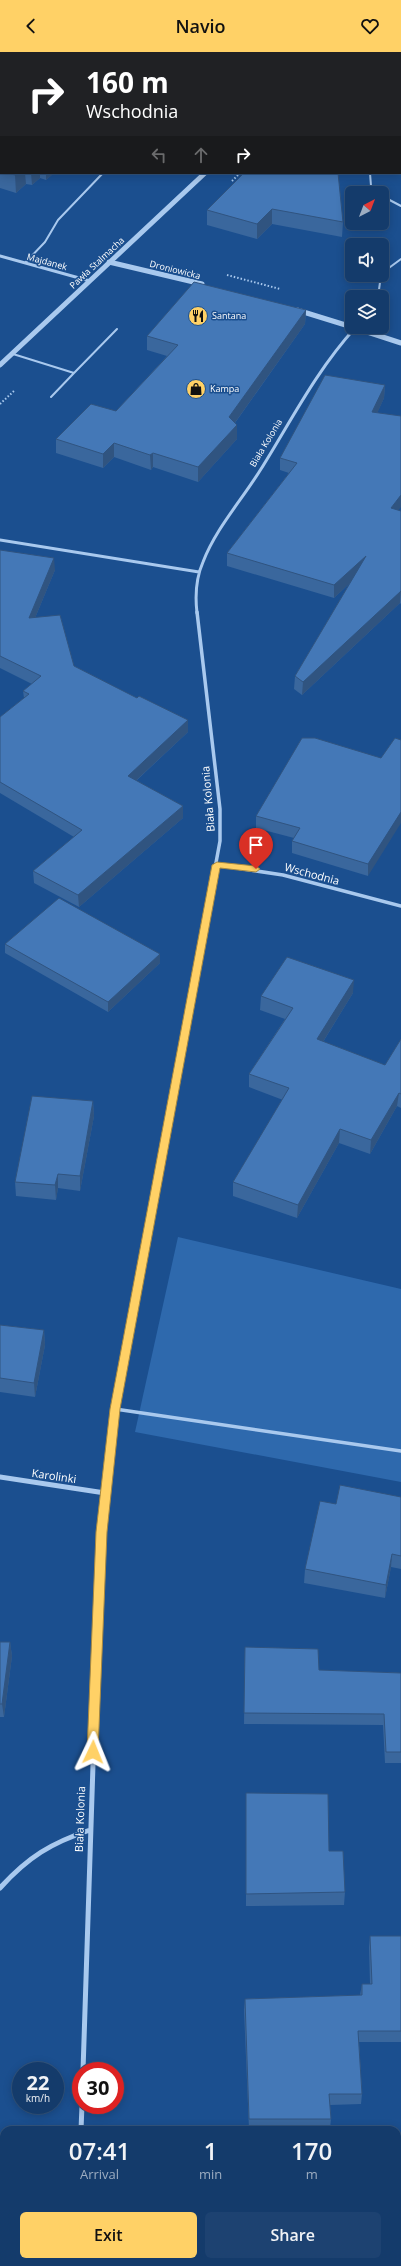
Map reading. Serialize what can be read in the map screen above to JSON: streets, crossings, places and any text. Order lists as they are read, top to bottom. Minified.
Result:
{"streets":{"street":["Majdanek","Pawła Stalmacha","Droniowicka","Biała Kolonia","Wschodnia","Karolinki"]},"crossings":[["Majdanek","Pawła Stalmacha"],["Pawła Stalmacha","Droniowicka"],["Biała Kolonia","Wschodnia"],["Biała Kolonia","Karolinki"]],"places":{"restaurant":["Santana"],"shop":["Kampa"]},"north":"top right","page":{"header":"Navio","turn":["160 m","Wschodnia"],"speed":"22 km/h","limit":"30","eta":["07:41","Arrival","1","min","170","m"],"buttons":["Exit","Share"]}}
